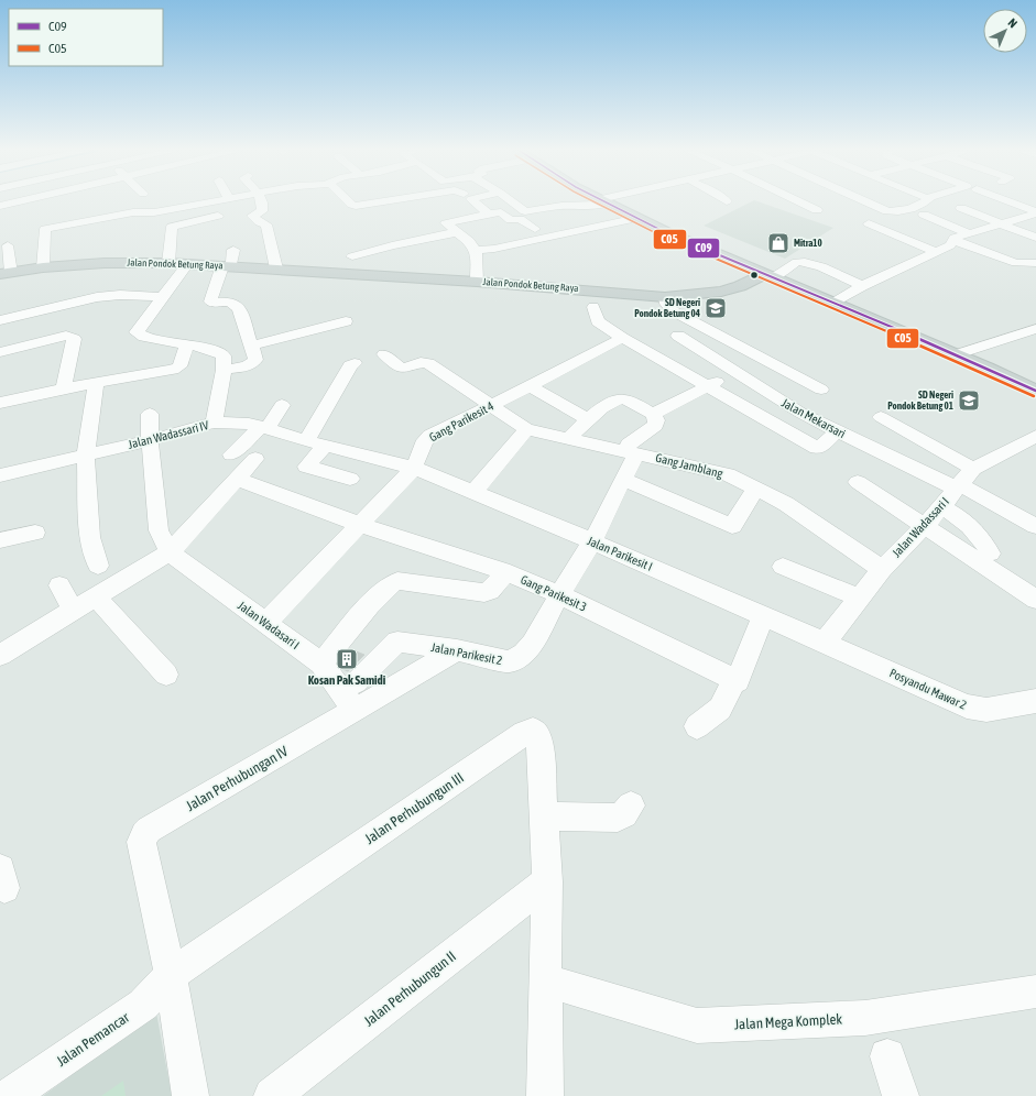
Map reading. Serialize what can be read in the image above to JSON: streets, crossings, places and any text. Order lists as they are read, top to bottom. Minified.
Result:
{"streets":{"main road":["Jalan Pondok Betung Raya"],"street":["Jalan Mekarsari","Gang Parikesit 4","Jalan Wadassari IV","Gang Jamblang","Jalan Wadassari I","Jalan Parikesit I","Gang Parikesit 3","Jalan Wadasari I","Jalan Parikesit 2","Posyandu Mawar 2","Jalan Perhubungan IV","Jalan Perhubungun III","Jalan Perhubungun II","Jalan Mega Komplek","Jalan Pemancar"]},"crossings":[["Jalan Mekarsari","Jalan Wadassari I"],["Gang Parikesit 4","Jalan Wadassari IV"],["Gang Parikesit 4","Jalan Parikesit I"],["Gang Parikesit 4","Gang Parikesit 3"],["Gang Parikesit 4","Jalan Wadasari I"],["Jalan Wadassari IV","Jalan Parikesit I"],["Gang Jamblang","Jalan Wadassari I"],["Jalan Wadassari I","Jalan Parikesit I"],["Jalan Wadassari I","Posyandu Mawar 2"],["Jalan Parikesit I","Posyandu Mawar 2"],["Gang Parikesit 3","Jalan Parikesit 2"],["Jalan Wadasari I","Jalan Perhubungan IV"],["Jalan Parikesit 2","Jalan Perhubungan IV"],["Jalan Perhubungan IV","Jalan Perhubungun III"],["Jalan Perhubungan IV","Jalan Pemancar"],["Jalan Perhubungun III","Jalan Perhubungun II"],["Jalan Perhubungun III","Jalan Mega Komplek"],["Jalan Perhubungun III","Jalan Pemancar"]],"places":{"shop":["Mitra10"],"school or university":["SD Negeri Pondok Betung 04","SD Negeri Pondok Betung 01"],"building":["Kosan Pak Samidi"]},"lines":["transit line C09","transit line C05"],"legend":["C09","C05"],"north":"top right"}
